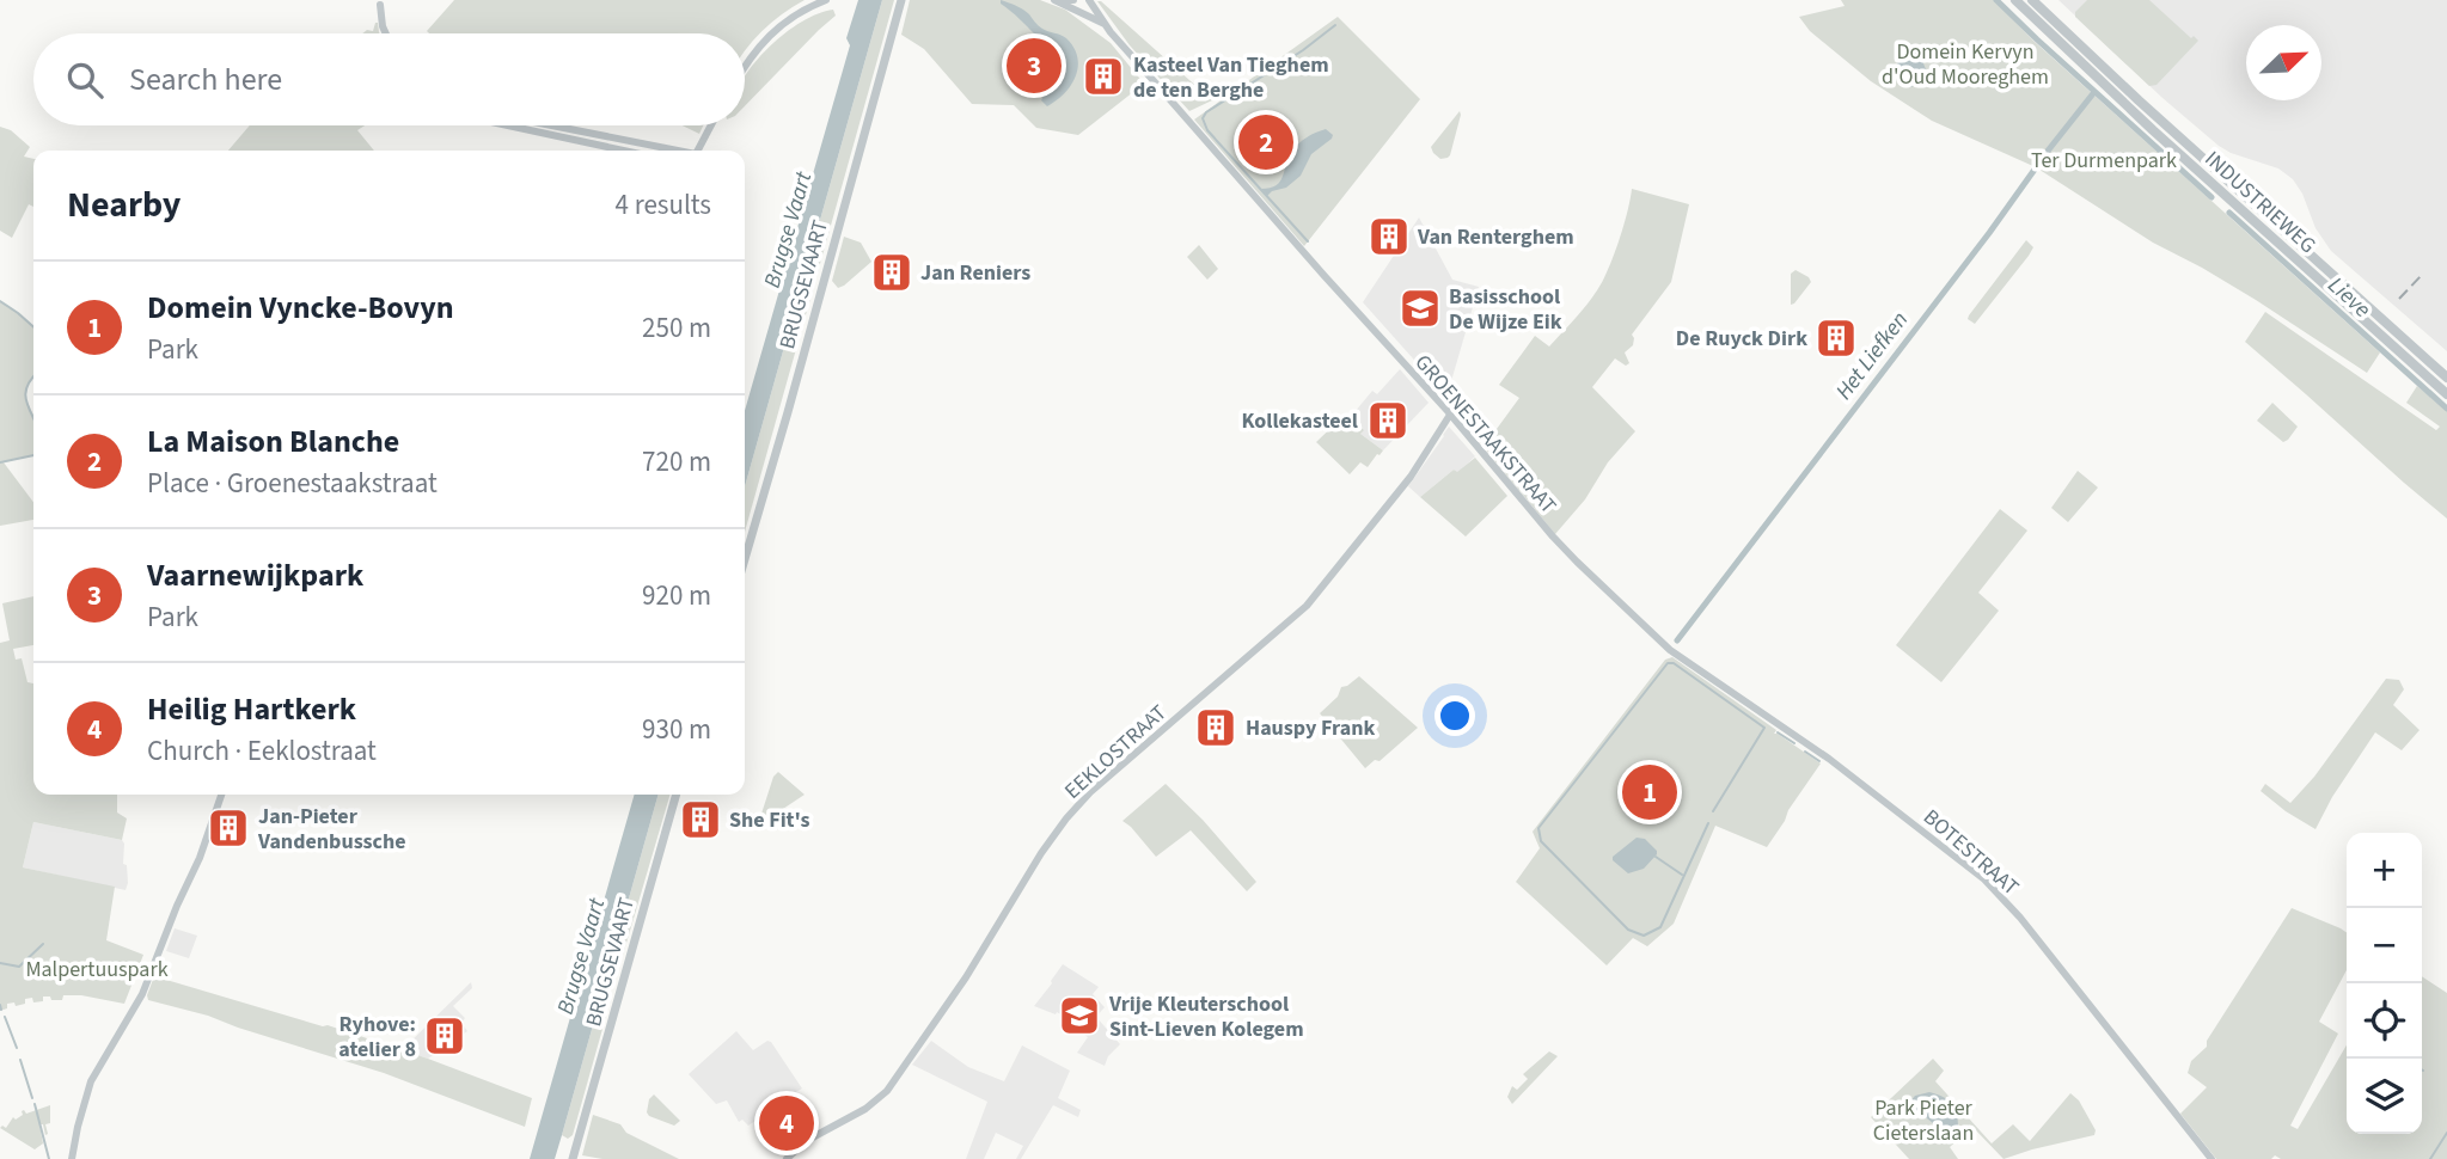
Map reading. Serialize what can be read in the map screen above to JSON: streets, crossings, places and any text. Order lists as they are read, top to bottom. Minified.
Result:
{"streets":{"highway":["INDUSTRIEWEG"],"main road":["BRUGSEVAART"],"street":["GROENESTAAKSTRAAT","EEKLOSTRAAT","BOTESTRAAT"]},"crossings":[["GROENESTAAKSTRAAT","EEKLOSTRAAT"],["GROENESTAAKSTRAAT","BOTESTRAAT"]],"water":["Brugse Vaart","Lieve","Het Liefken"],"parks":["Domein Kervyn d'Oud Mooreghem","Ter Durmenpark","Malpertuuspark","Park Pieter Cieterslaan"],"places":{"building":["Kasteel Van Tieghem de ten Berghe","Van Renterghem","Jan Reniers","De Ruyck Dirk","Kollekasteel","Hauspy Frank","She Fit's","Jan-Pieter Vandenbussche","Ryhove: atelier 8"],"school or university":["Basisschool De Wijze Eik","Vrije Kleuterschool Sint-Lieven Kolegem"]},"north":"top right","page":{"pins":["3","2","1","4"],"search":"Search here","heading":["Nearby","4 results"],"list":[{"mark":"1","name":"Domein Vyncke-Bovyn","note":"Park","value":"250 m"},{"mark":"2","name":"La Maison Blanche","note":"Place · Groenestaakstraat","value":"720 m"},{"mark":"3","name":"Vaarnewijkpark","note":"Park","value":"920 m"},{"mark":"4","name":"Heilig Hartkerk","note":"Church · Eeklostraat","value":"930 m"}],"map_buttons":["+","−"]}}
